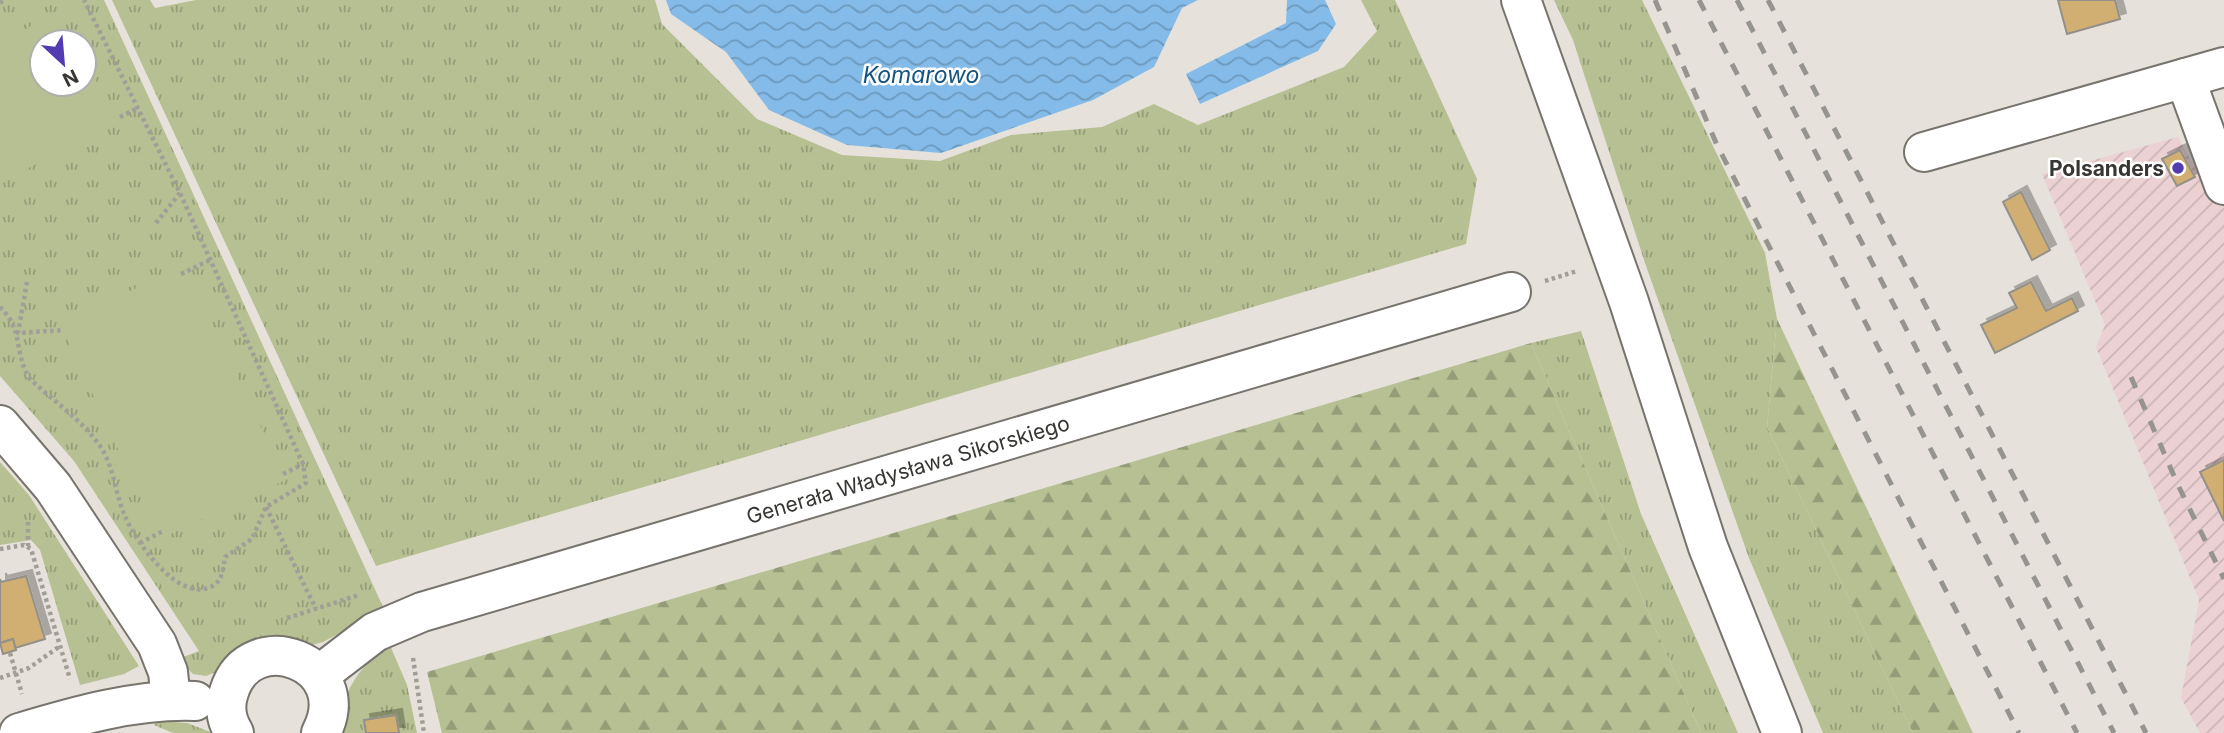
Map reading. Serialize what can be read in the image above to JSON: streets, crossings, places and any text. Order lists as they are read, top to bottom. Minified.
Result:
{"streets":{"street":["Generała Władysława Sikorskiego"]},"water":["Komarowo"],"places":["Polsanders"],"north":"bottom right"}
